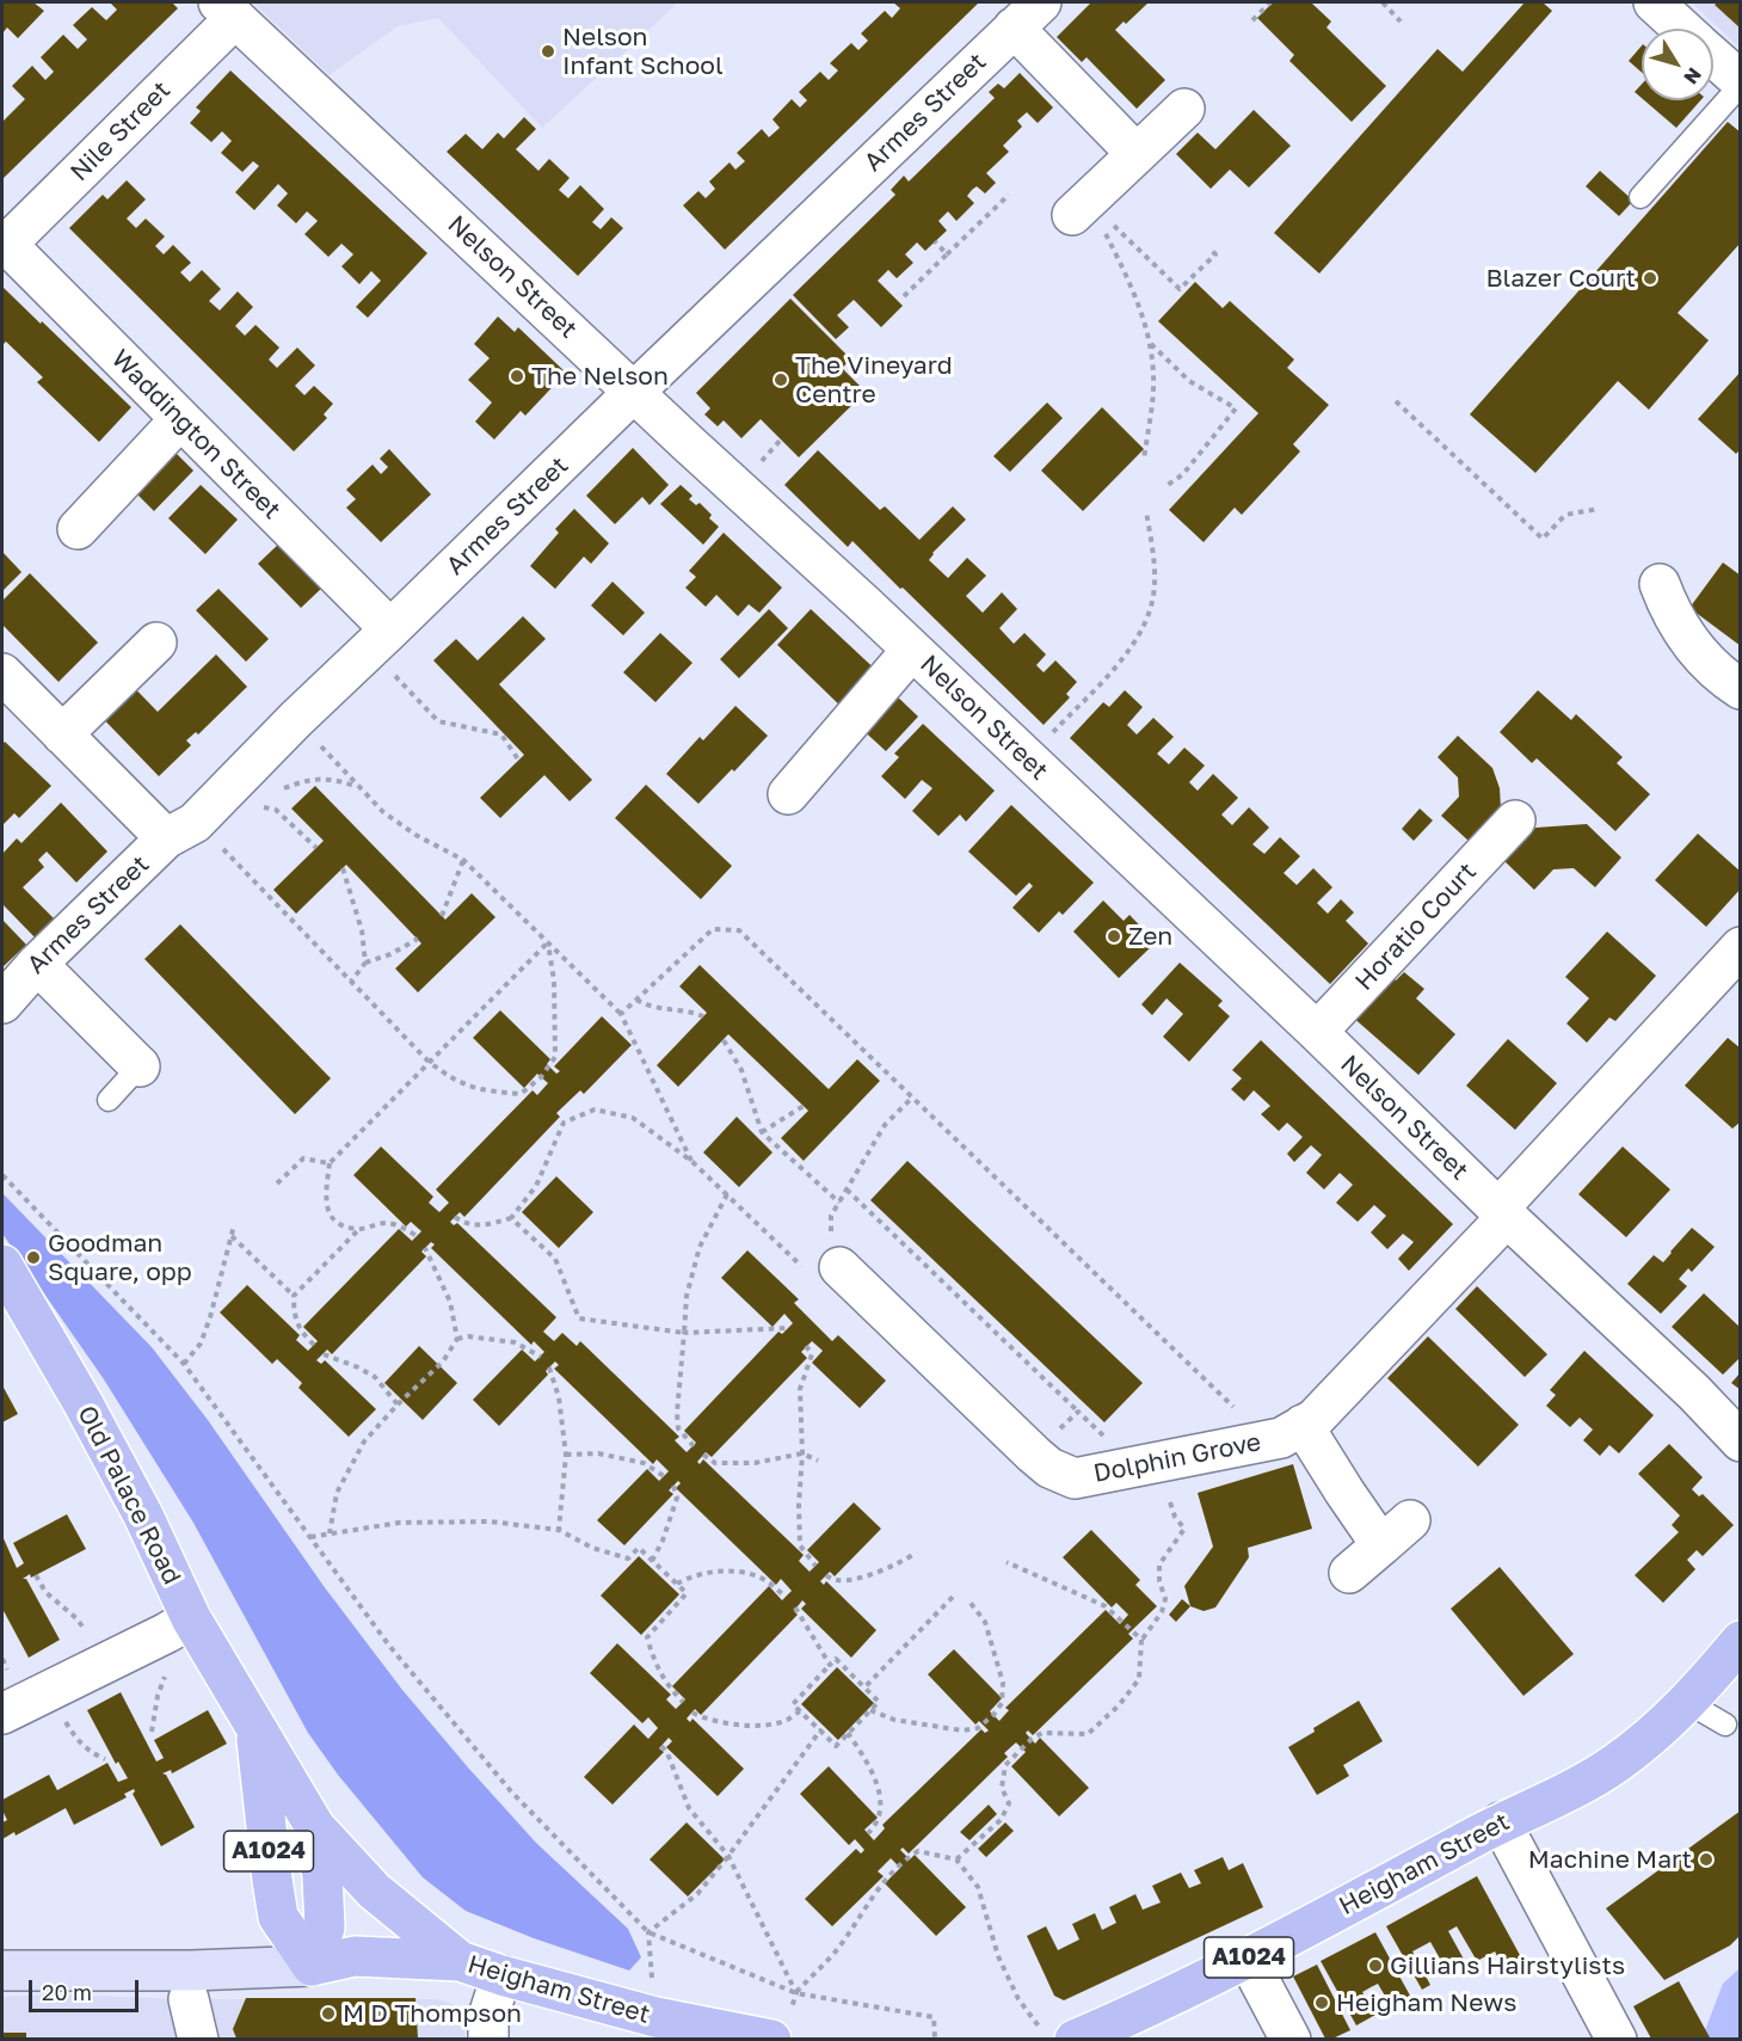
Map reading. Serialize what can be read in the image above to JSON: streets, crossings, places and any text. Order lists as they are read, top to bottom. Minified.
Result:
{"streets":{"main road":["Old Palace Road","A1024","Heigham Street"],"street":["Armes Street","Nile Street","Nelson Street","Waddington Street","Horatio Court","Dolphin Grove"]},"crossings":[["Armes Street","Nelson Street"],["Armes Street","Waddington Street"],["Nile Street","Nelson Street"],["Nile Street","Waddington Street"],["Nelson Street","Horatio Court"],["Nelson Street","Dolphin Grove"],["Old Palace Road","Heigham Street"]],"places":["Nelson Infant School","Blazer Court","The Nelson","The Vineyard Centre","Zen","Goodman Square, opp","Machine Mart","Gillians Hairstylists","Heigham News","M D Thompson"],"scale_bar":"20 m","north":"bottom right"}
